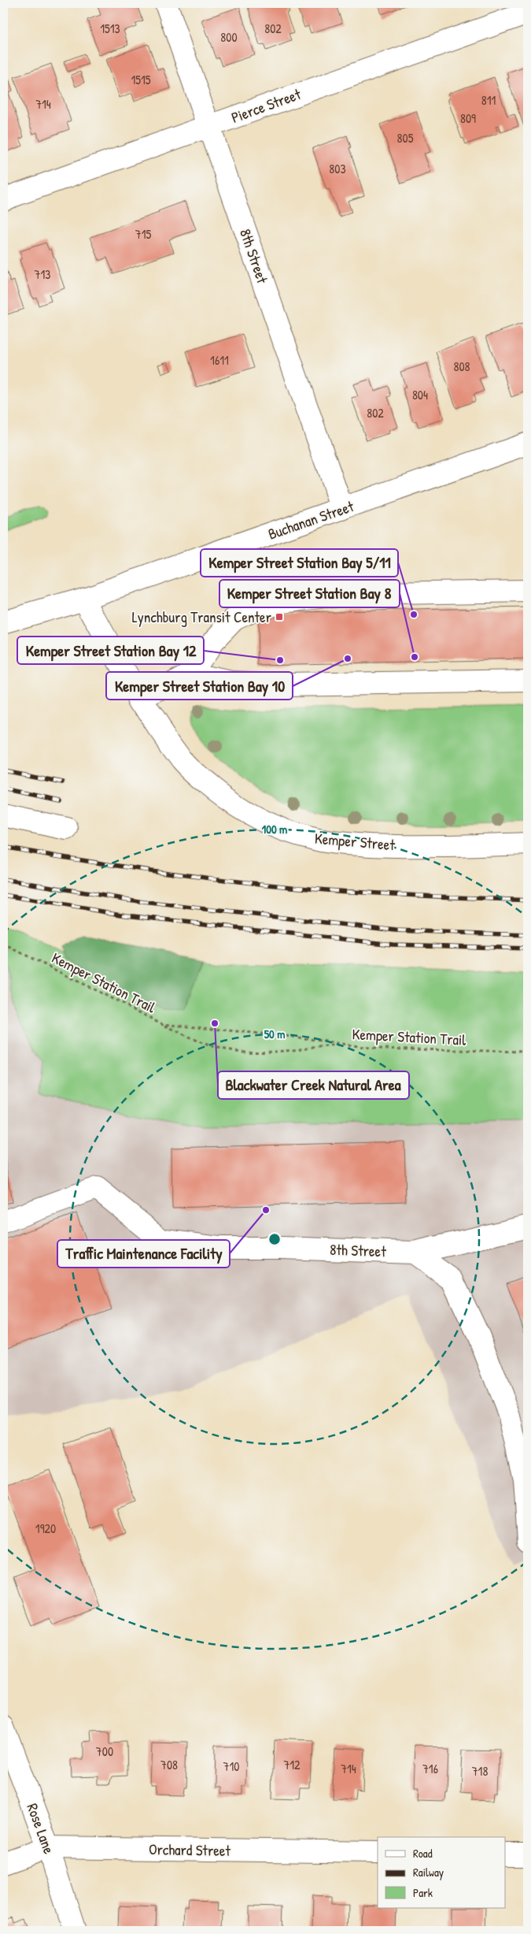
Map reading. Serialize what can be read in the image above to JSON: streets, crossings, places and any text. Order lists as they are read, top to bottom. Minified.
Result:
{"streets":{"street":["Pierce Street","8th Street","Buchanan Street","Kemper Street","Rose Lane","Orchard Street"],"path":["Kemper Station Trail"]},"crossings":[["Pierce Street","8th Street"],["8th Street","Buchanan Street"],["Buchanan Street","Kemper Street"],["Rose Lane","Orchard Street"]],"places":{"other":["Kemper Street Station Bay 5/11","Kemper Street Station Bay 8","Kemper Street Station Bay 10","Kemper Street Station Bay 12","Blackwater Creek Natural Area","Traffic Maintenance Facility"],"transit":["Lynchburg Transit Center"]},"house_numbers":["1513","802","800","1515","811","714","809","805","803","715","713","1611","808","804","802","1920","700","708","712","710","714","716","718"],"legend":["Road","Railway","Park"],"rings":["100 m","50 m"]}
